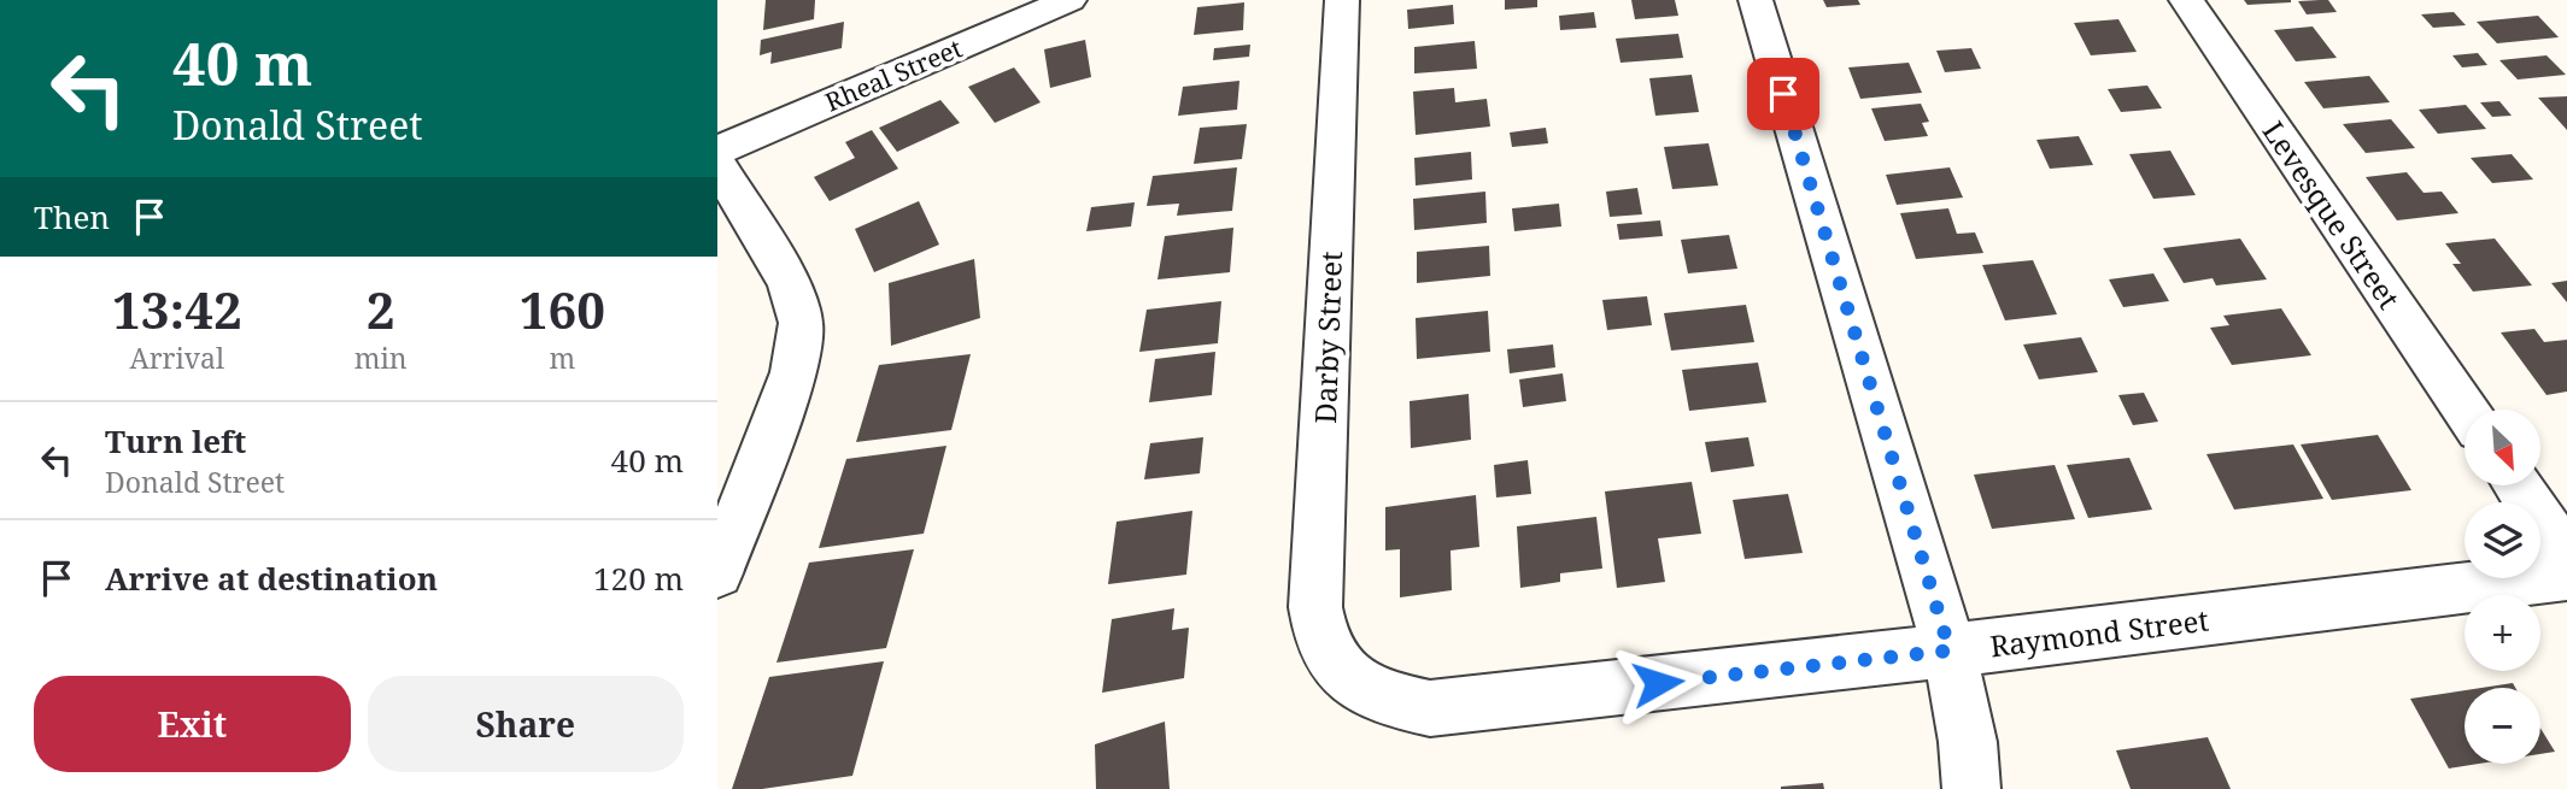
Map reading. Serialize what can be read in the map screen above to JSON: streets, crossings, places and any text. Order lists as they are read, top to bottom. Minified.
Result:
{"streets":{"street":["Rheal Street","Levesque Street","Darby Street","Raymond Street"]},"crossings":[["Darby Street","Raymond Street"]],"north":"bottom right","page":{"turn":["40 m","Donald Street"],"then":"Then","eta":["13:42","Arrival","2","min","160","m"],"list":[{"name":"Turn left","note":"Donald Street","value":"40 m"},{"name":"Arrive at destination","value":"120 m"}],"map_buttons":["+","−"],"buttons":["Exit","Share"]}}
